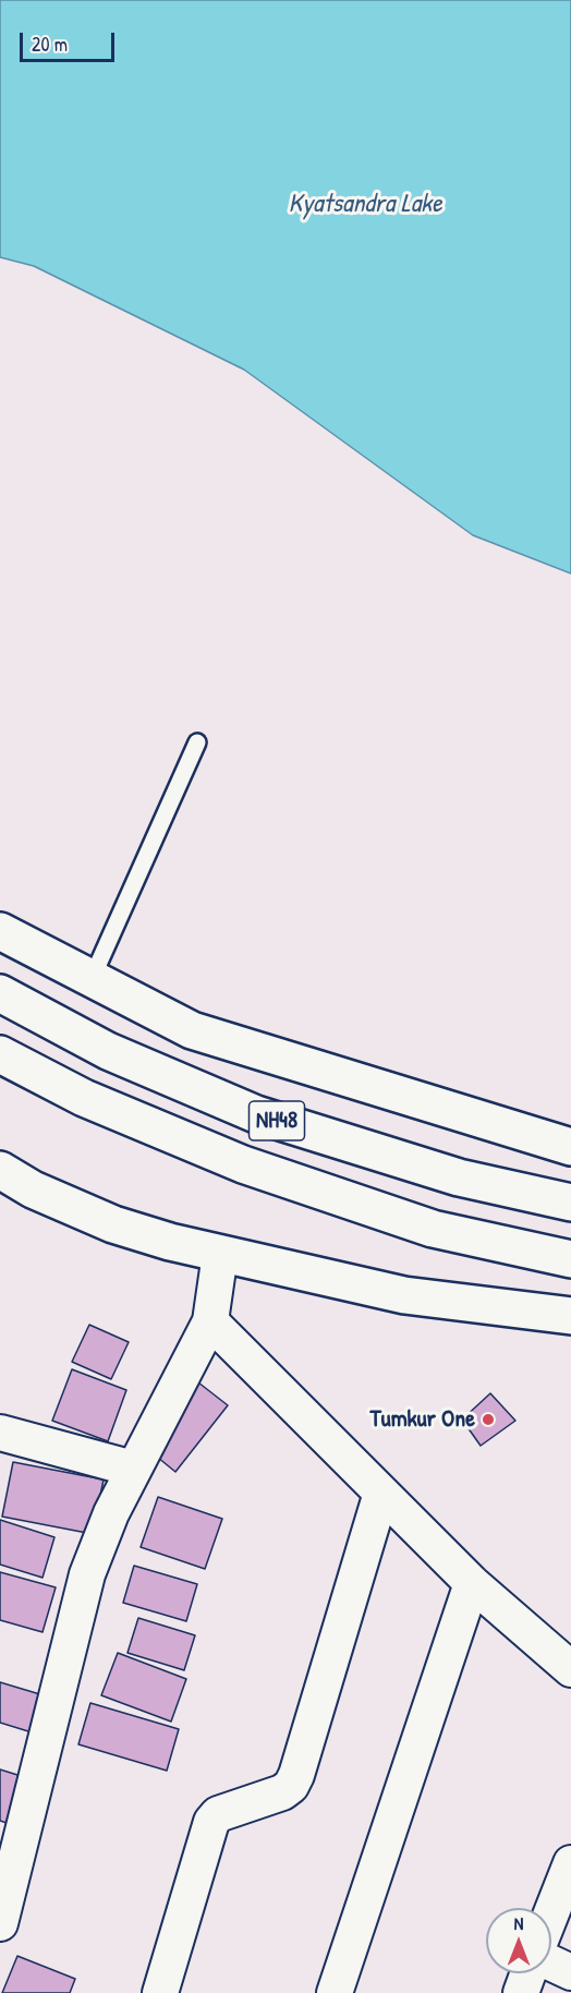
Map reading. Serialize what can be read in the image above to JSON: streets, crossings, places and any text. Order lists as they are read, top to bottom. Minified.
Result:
{"streets":{"main road":["NH48"]},"water":["Kyatsandra Lake"],"places":["Tumkur One"],"scale_bar":"20 m","north":"top"}
